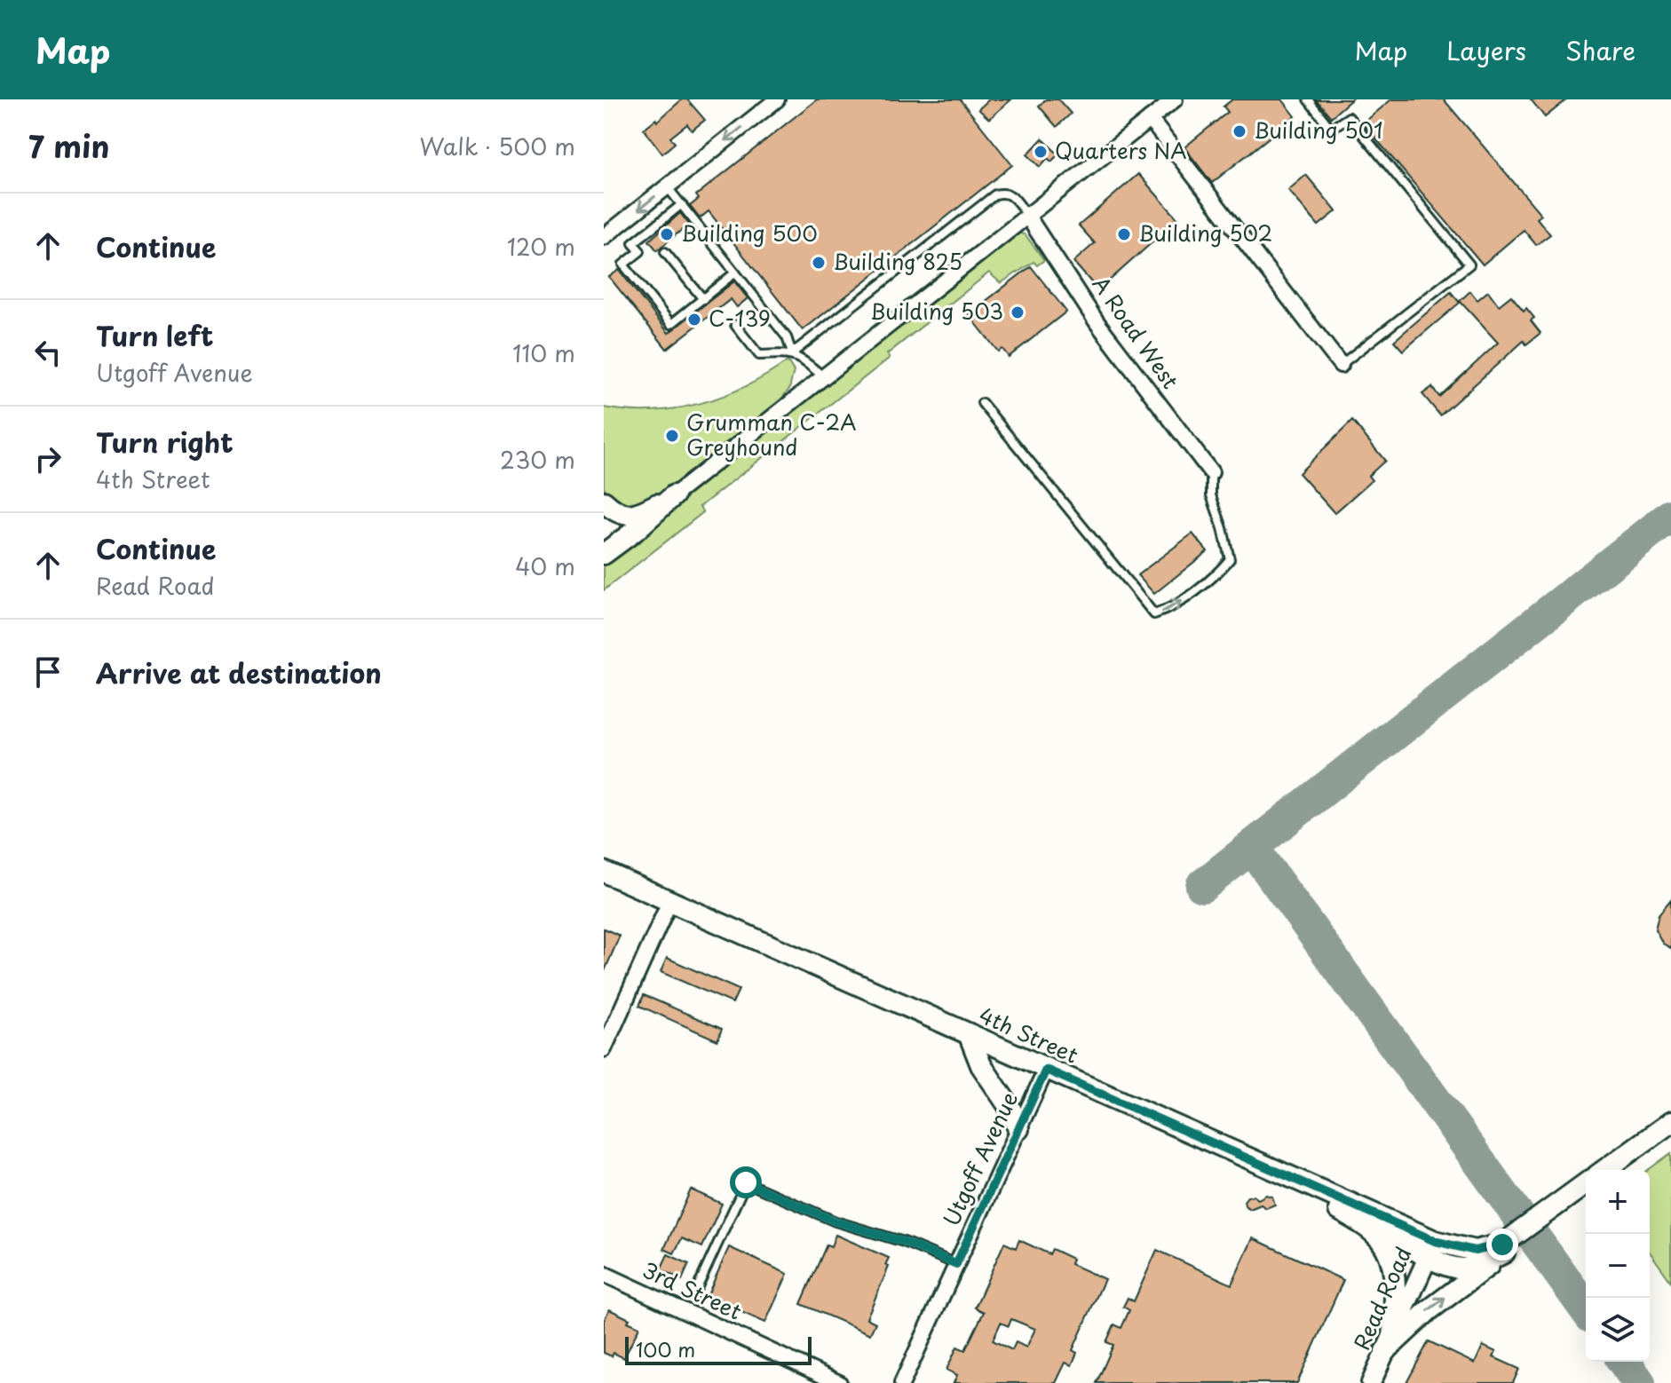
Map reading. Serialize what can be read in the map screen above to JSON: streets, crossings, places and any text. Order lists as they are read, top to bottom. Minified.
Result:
{"streets":{"main road":["4th Street","Read Road"],"street":["A Road West","Utgoff Avenue","3rd Street"]},"crossings":[["4th Street","Utgoff Avenue"],["4th Street","Read Road"]],"places":["Building 501","Quarters NA","Building 500","Building 502","Building 825","Building 503","C-139","Grumman C-2A Greyhound"],"scale_bar":"100 m","page":{"header":"Map","nav":["Map","Layers","Share"],"heading":["7 min","Walk · 500 m"],"list":[["Continue","120 m"],["Turn left","Utgoff Avenue","110 m"],["Turn right","4th Street","230 m"],["Continue","Read Road","40 m"],"Arrive at destination"],"map_buttons":["+","−"],"scale":"100 m"}}
